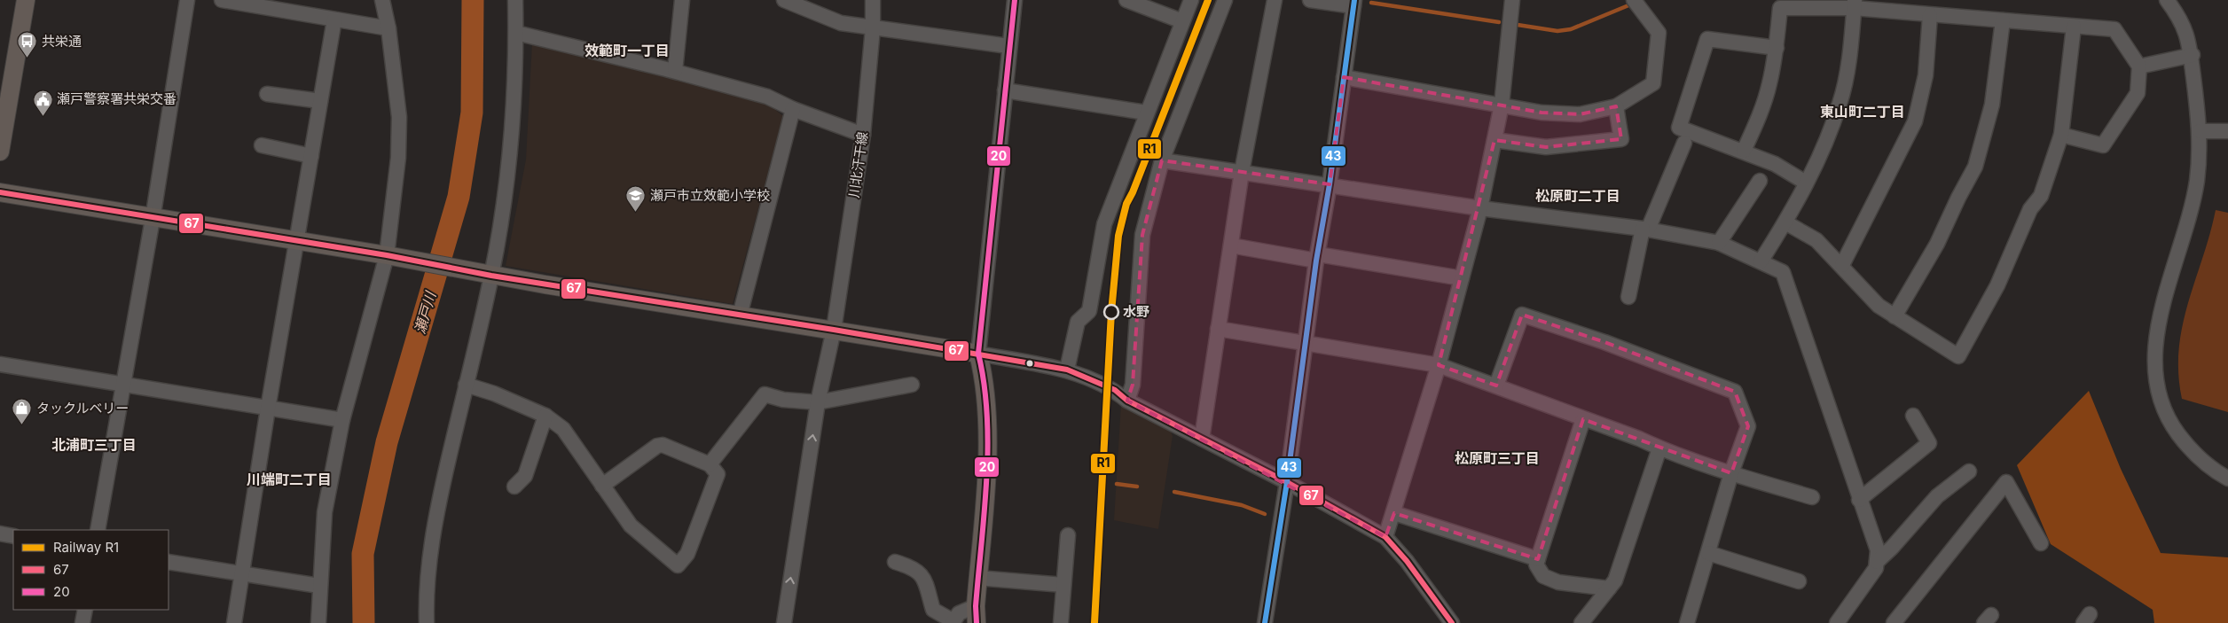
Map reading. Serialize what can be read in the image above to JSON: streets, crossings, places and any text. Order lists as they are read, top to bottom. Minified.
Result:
{"streets":{"street":["川北汗干線"]},"one_way":["川北汗干線"],"districts":["效範町一丁目","東山町二丁目","松原町二丁目","北浦町三丁目","松原町三丁目","川端町二丁目"],"water":["瀬戸川"],"places":{"bus stop":["共栄通"],"public building":["瀬戸警察署共栄交番"],"school or university":["瀬戸市立效範小学校"],"other":["水野"],"shop":["タックルベリー"]},"lines":["rail line R1","transit line 20","transit line 43","transit line 67"],"legend":["Railway R1","67","20"]}
